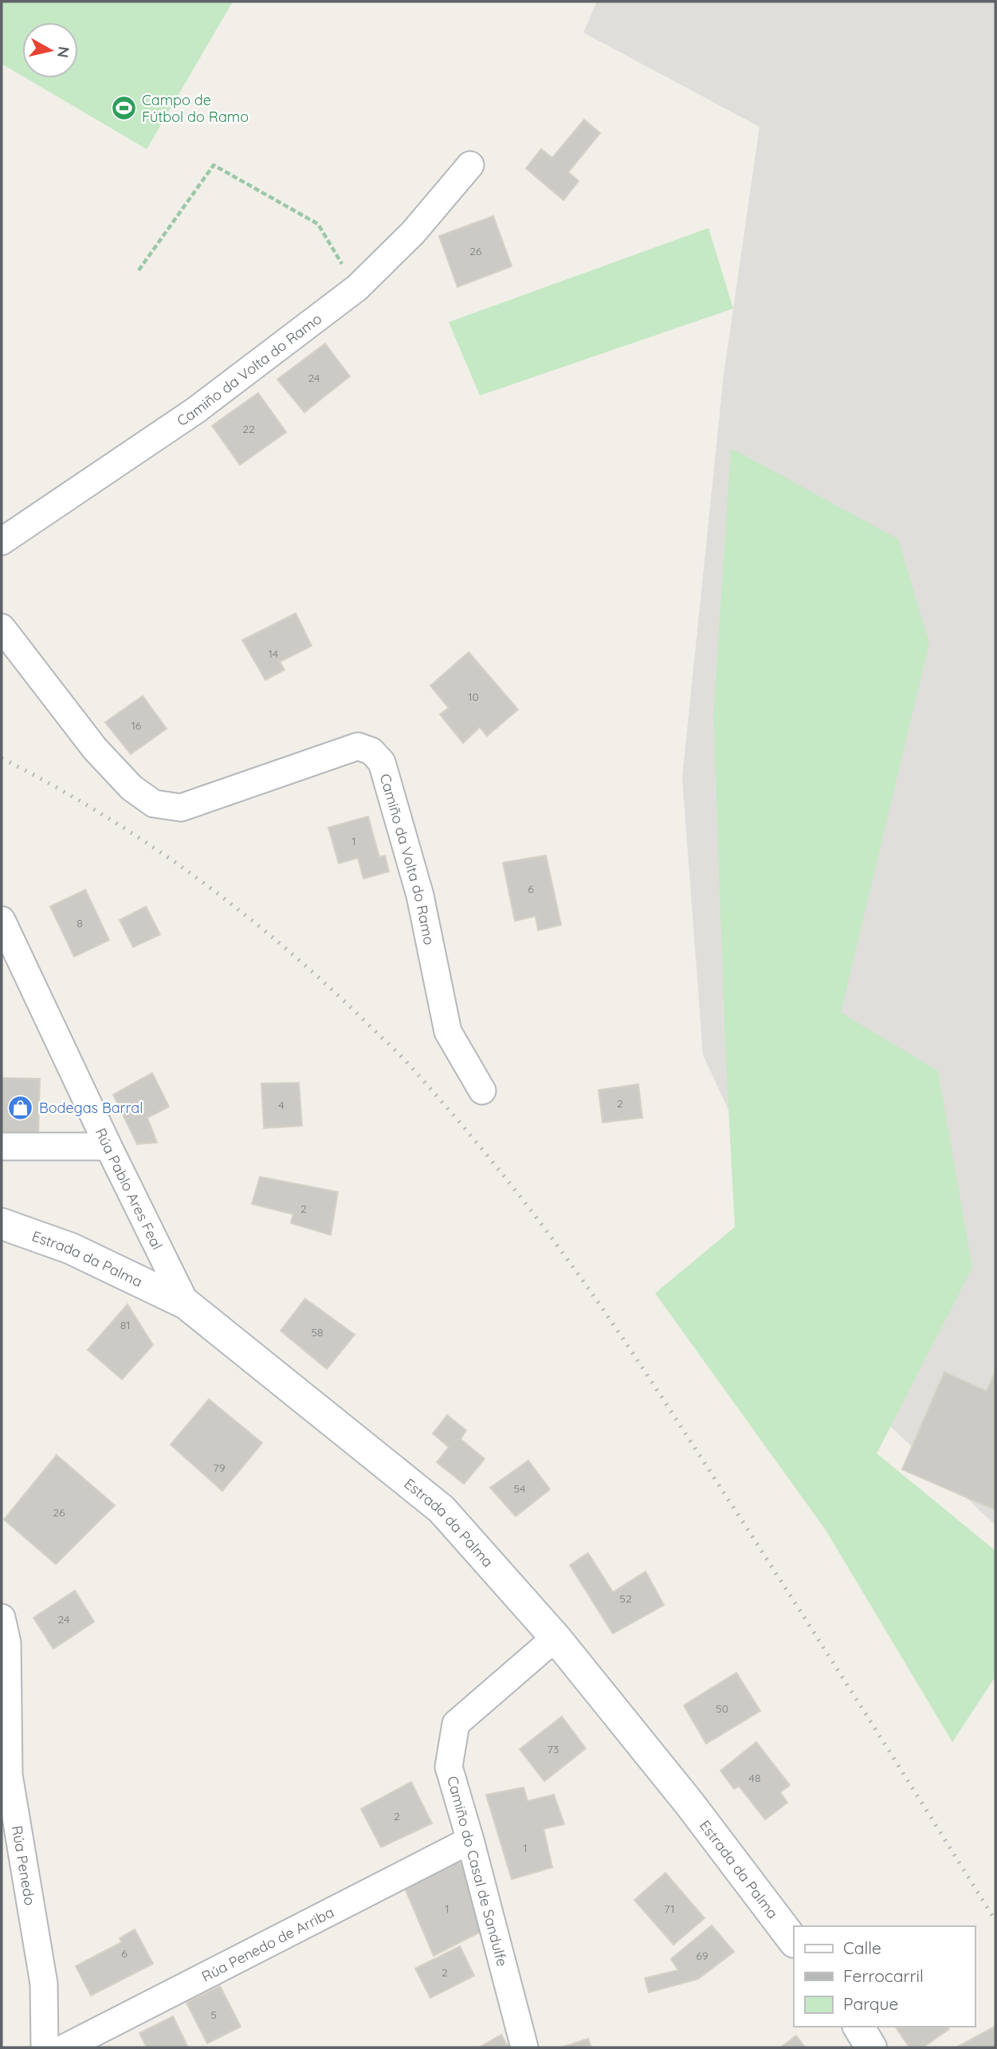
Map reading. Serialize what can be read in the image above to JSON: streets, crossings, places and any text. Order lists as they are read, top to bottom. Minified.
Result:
{"streets":{"street":["Camiño da Volta do Ramo","Rúa Pablo Ares Feal","Estrada da Palma","Rúa Penedo","Camiño do Casal de Sandulfe","Rúa Penedo de Arriba"]},"crossings":[["Rúa Pablo Ares Feal","Estrada da Palma"],["Estrada da Palma","Camiño do Casal de Sandulfe"],["Camiño do Casal de Sandulfe","Rúa Penedo de Arriba"]],"places":{"sports":["Campo de Fútbol do Ramo"],"shop":["Bodegas Barral"]},"house_numbers":["26","24","22","14","10","16","1","6","8","2","4","2","81","58","79","54","26","52","24","50","73","48","2","1","1","71","6","69","2","5"],"legend":["Calle","Ferrocarril","Parque"],"north":"right"}
